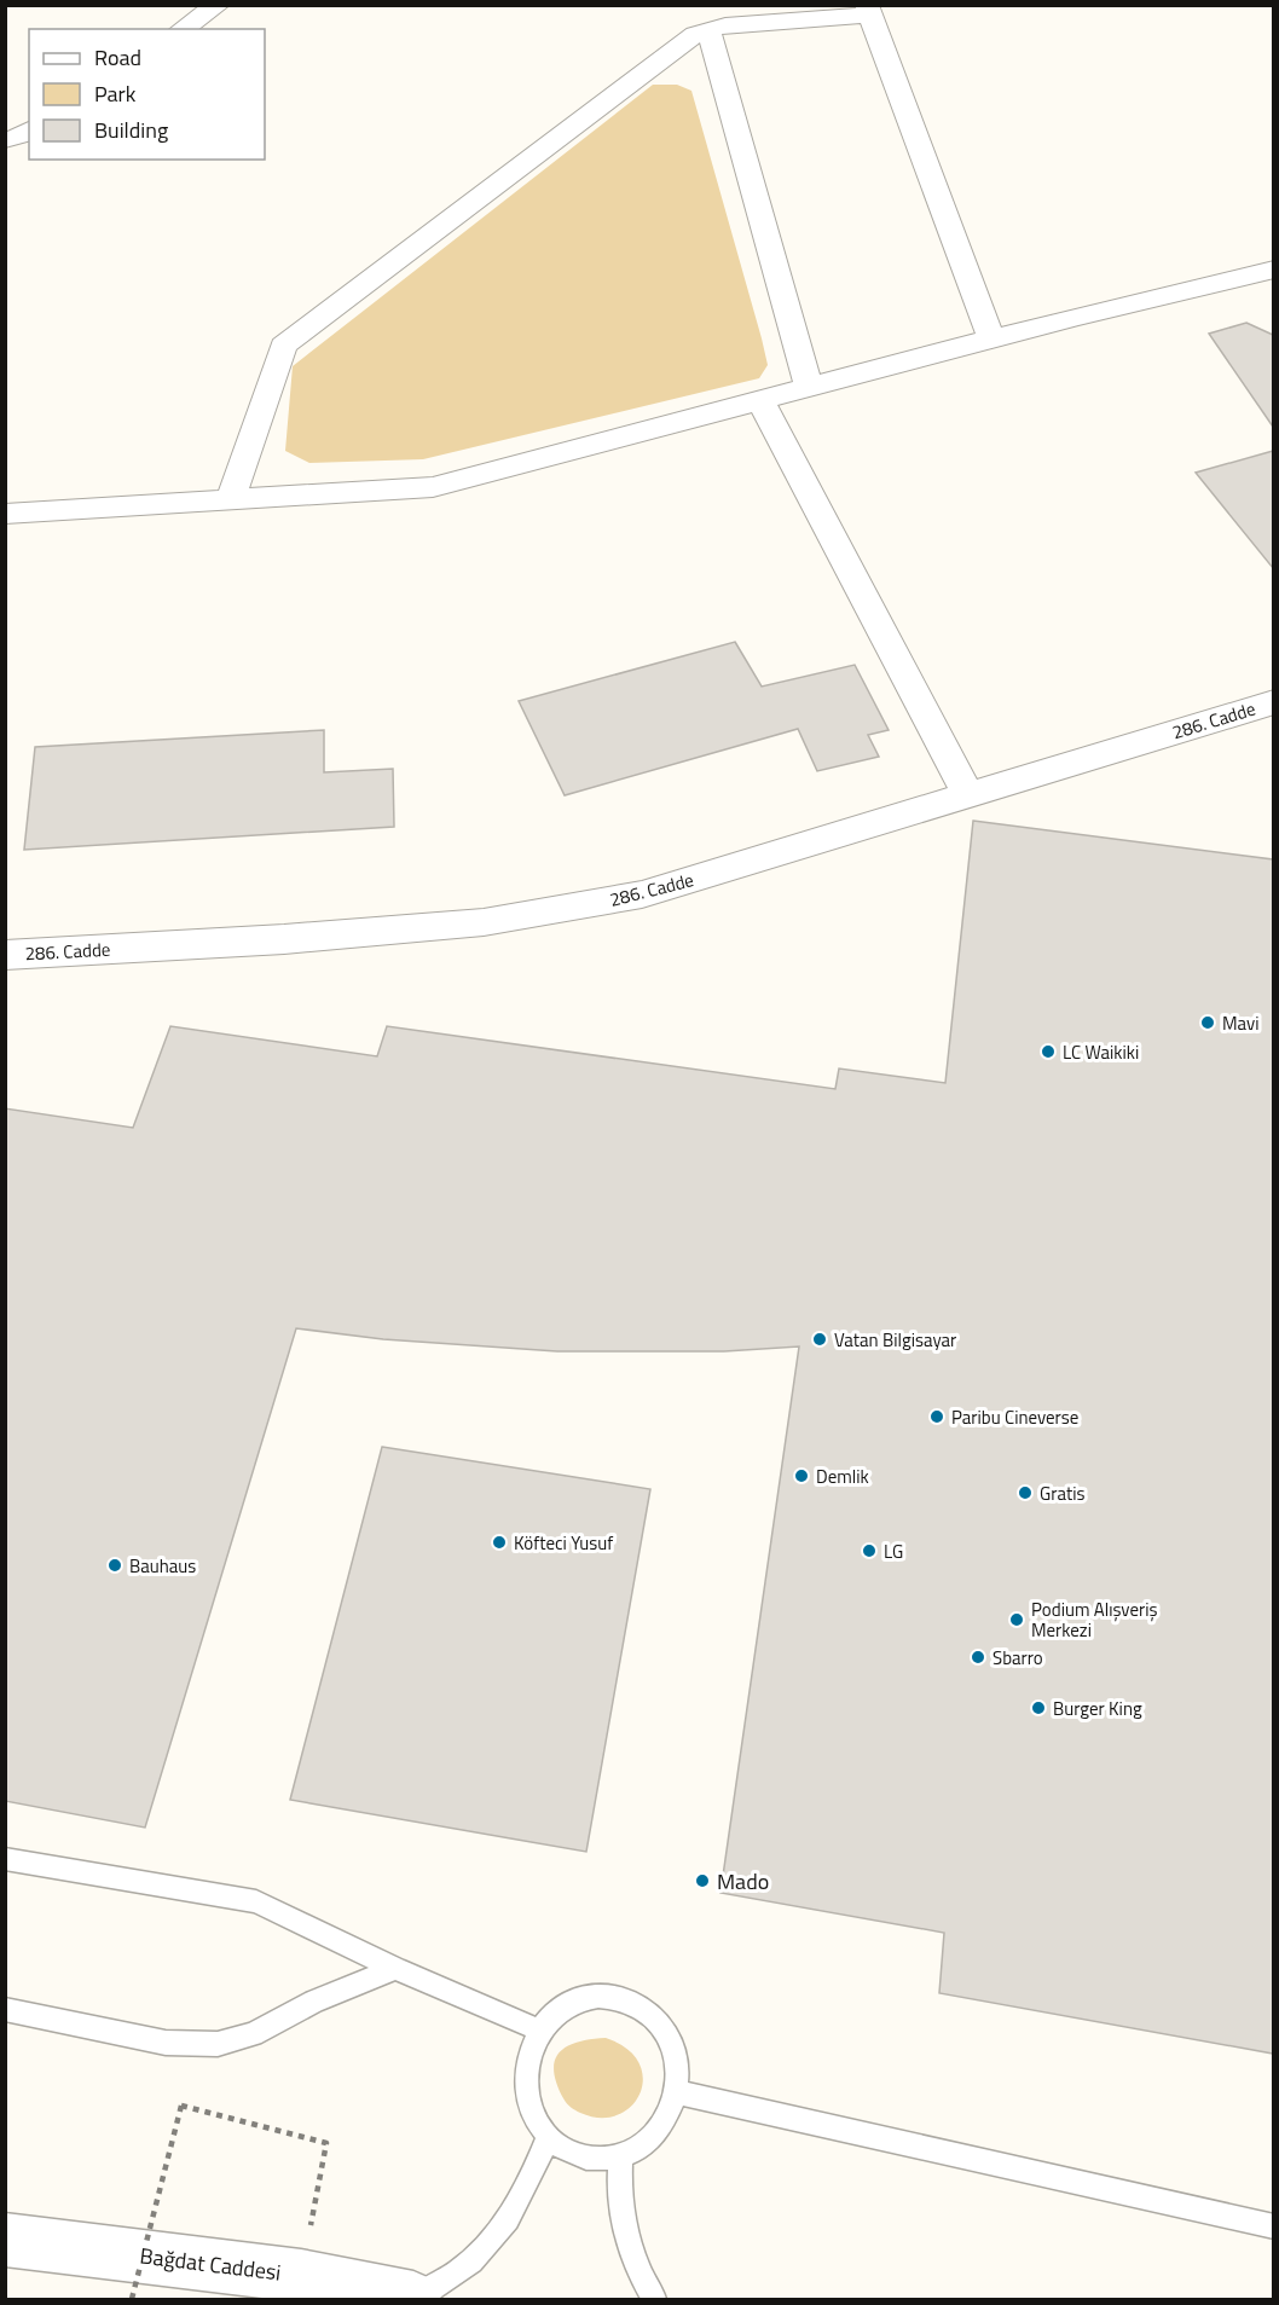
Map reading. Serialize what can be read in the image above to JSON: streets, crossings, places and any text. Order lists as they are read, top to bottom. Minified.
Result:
{"streets":{"main road":["Bağdat Caddesi"],"street":["286. Cadde"]},"places":["Mavi","LC Waikiki","Vatan Bilgisayar","Paribu Cineverse","Demlik","Gratis","Köfteci Yusuf","LG","Bauhaus","Podium Alışveriş Merkezi","Sbarro","Burger King","Mado"],"legend":["Road","Park","Building"]}
